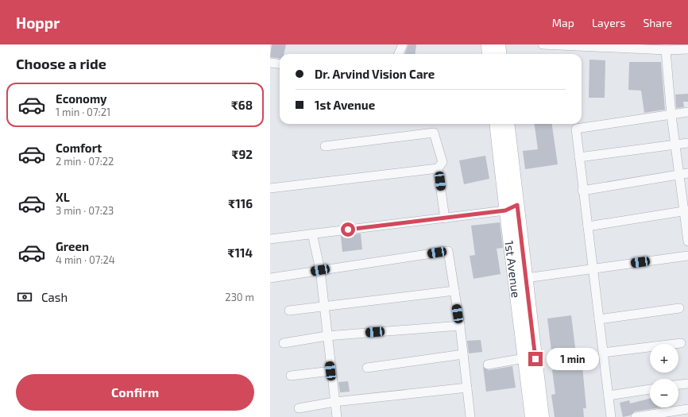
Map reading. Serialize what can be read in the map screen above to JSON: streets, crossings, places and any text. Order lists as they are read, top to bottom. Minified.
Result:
{"streets":{"main road":["1st Avenue"]},"page":{"header":"Hoppr","nav":["Map","Layers","Share"],"heading":"Choose a ride","banner":["Dr. Arvind Vision Care","1st Avenue"],"list":[{"name":"Economy","note":"1 min · 07:21","value":"₹68"},{"name":"Comfort","note":"2 min · 07:22","value":"₹92"},{"name":"XL","note":"3 min · 07:23","value":"₹116"},{"name":"Green","note":"4 min · 07:24","value":"₹114"}],"pay":["Cash","230 m"],"map_buttons":["+","−"],"bubble":"1 min","buttons":"Confirm"}}
